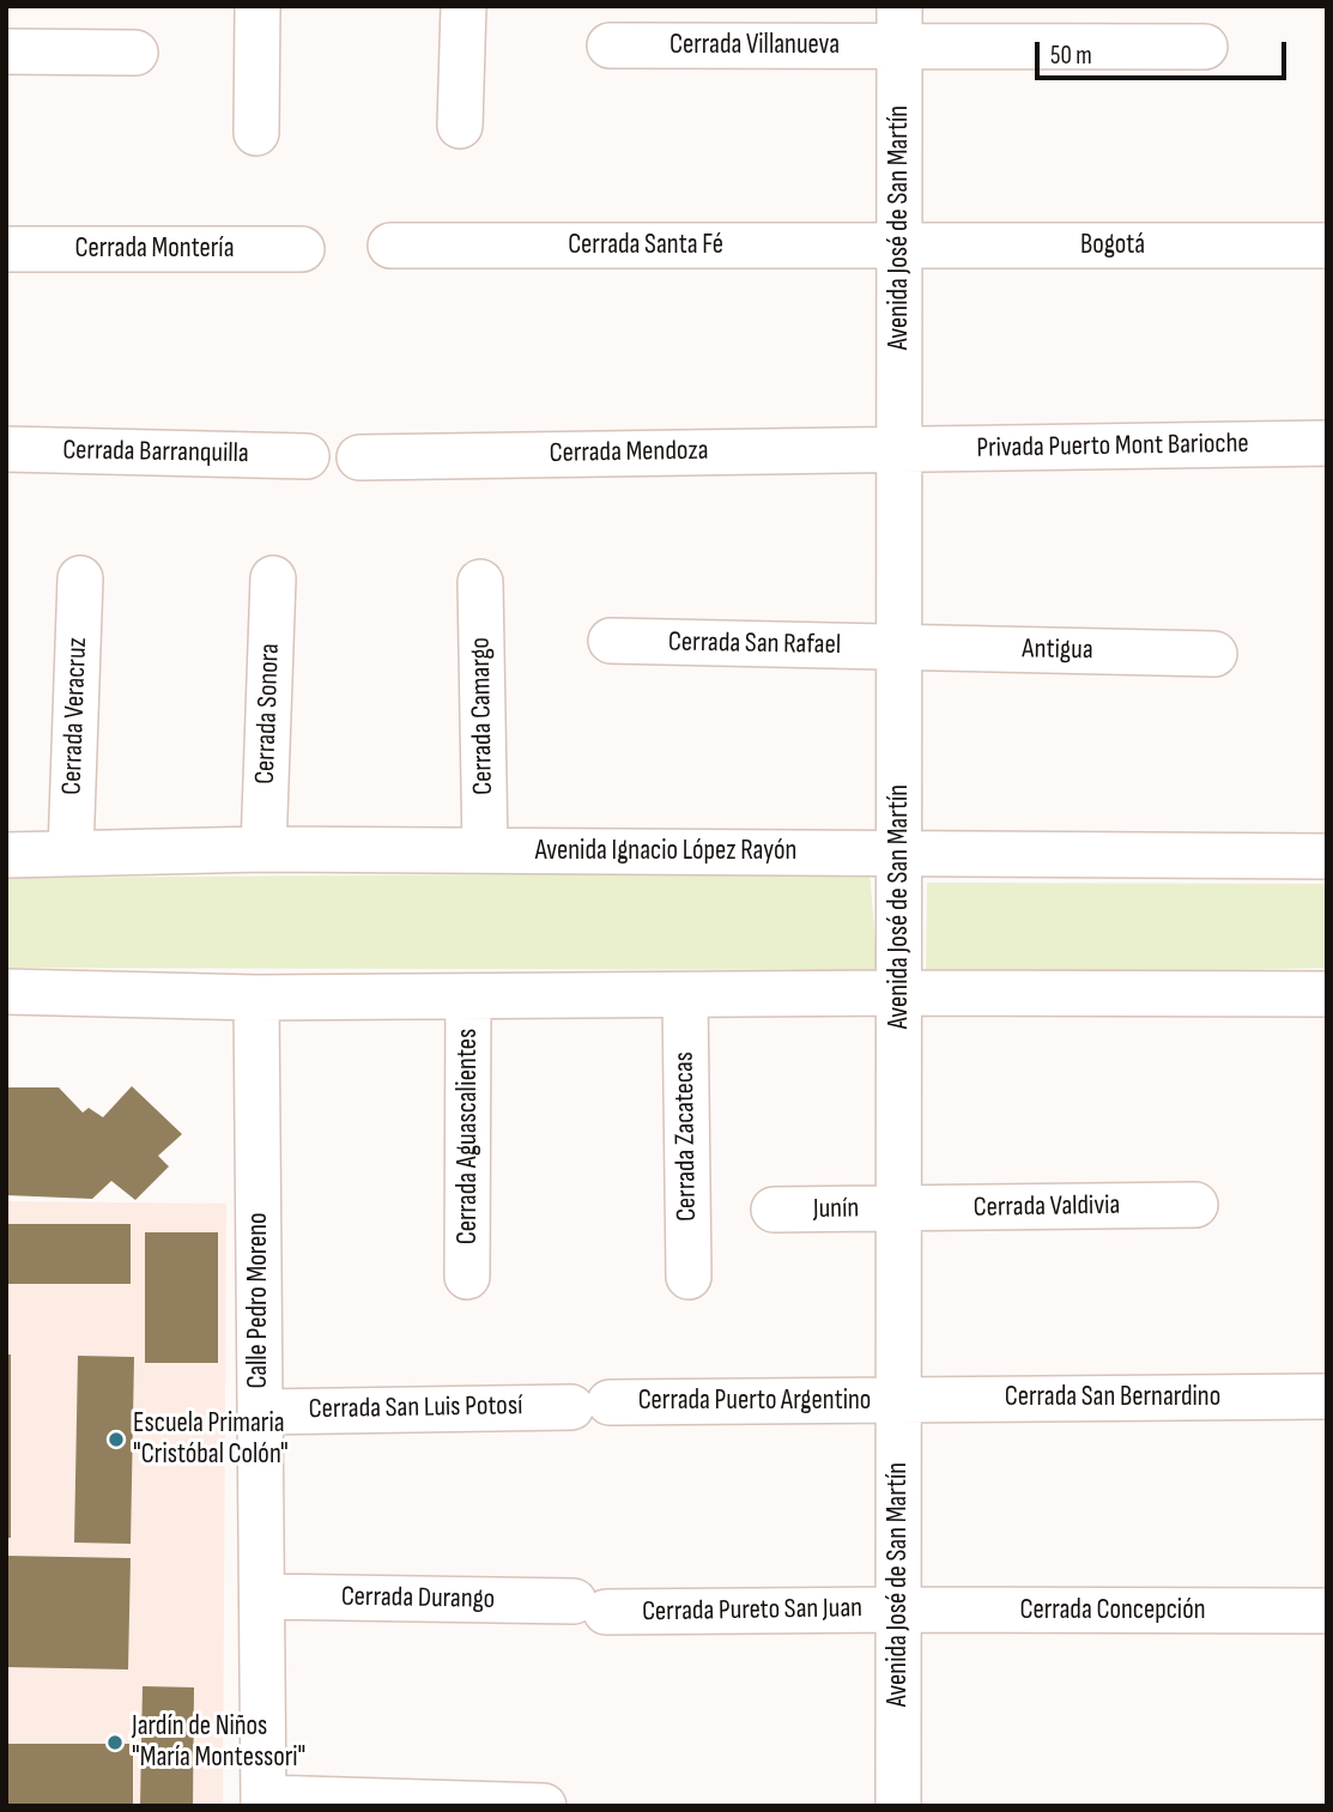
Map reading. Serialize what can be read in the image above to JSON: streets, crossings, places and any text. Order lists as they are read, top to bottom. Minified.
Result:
{"streets":{"street":["Cerrada Villanueva","Avenida José de San Martín","Cerrada Santa Fé","Bogotá","Cerrada Montería","Privada Puerto Mont Barioche","Cerrada Barranquilla","Cerrada Mendoza","Cerrada San Rafael","Antigua","Cerrada Sonora","Cerrada Veracruz","Cerrada Camargo","Avenida Ignacio López Rayón","Cerrada Aguascalientes","Cerrada Zacatecas","Cerrada Valdivia","Junín","Calle Pedro Moreno","Cerrada San Bernardino","Cerrada Puerto Argentino","Cerrada San Luis Potosí","Cerrada Durango","Cerrada Pureto San Juan","Cerrada Concepción"]},"crossings":[["Cerrada Villanueva","Avenida José de San Martín"],["Avenida José de San Martín","Cerrada Santa Fé"],["Avenida José de San Martín","Bogotá"],["Avenida José de San Martín","Privada Puerto Mont Barioche"],["Avenida José de San Martín","Cerrada Mendoza"],["Avenida José de San Martín","Cerrada San Rafael"],["Avenida José de San Martín","Antigua"],["Avenida José de San Martín","Avenida Ignacio López Rayón"],["Avenida José de San Martín","Cerrada Valdivia"],["Avenida José de San Martín","Junín"],["Avenida José de San Martín","Cerrada San Bernardino"],["Avenida José de San Martín","Cerrada Puerto Argentino"],["Avenida José de San Martín","Cerrada Pureto San Juan"],["Avenida José de San Martín","Cerrada Concepción"],["Cerrada Santa Fé","Bogotá"],["Privada Puerto Mont Barioche","Cerrada Mendoza"],["Cerrada San Rafael","Antigua"],["Cerrada Sonora","Avenida Ignacio López Rayón"],["Cerrada Veracruz","Avenida Ignacio López Rayón"],["Cerrada Camargo","Avenida Ignacio López Rayón"],["Cerrada Valdivia","Junín"],["Calle Pedro Moreno","Cerrada San Luis Potosí"],["Calle Pedro Moreno","Cerrada Durango"],["Cerrada San Bernardino","Cerrada Puerto Argentino"],["Cerrada Puerto Argentino","Cerrada San Luis Potosí"],["Cerrada Durango","Cerrada Pureto San Juan"],["Cerrada Pureto San Juan","Cerrada Concepción"]],"places":["Escuela Primaria \"Cristóbal Colón\"","Jardín de Niños \"María Montessori\""],"scale_bar":"50 m"}
